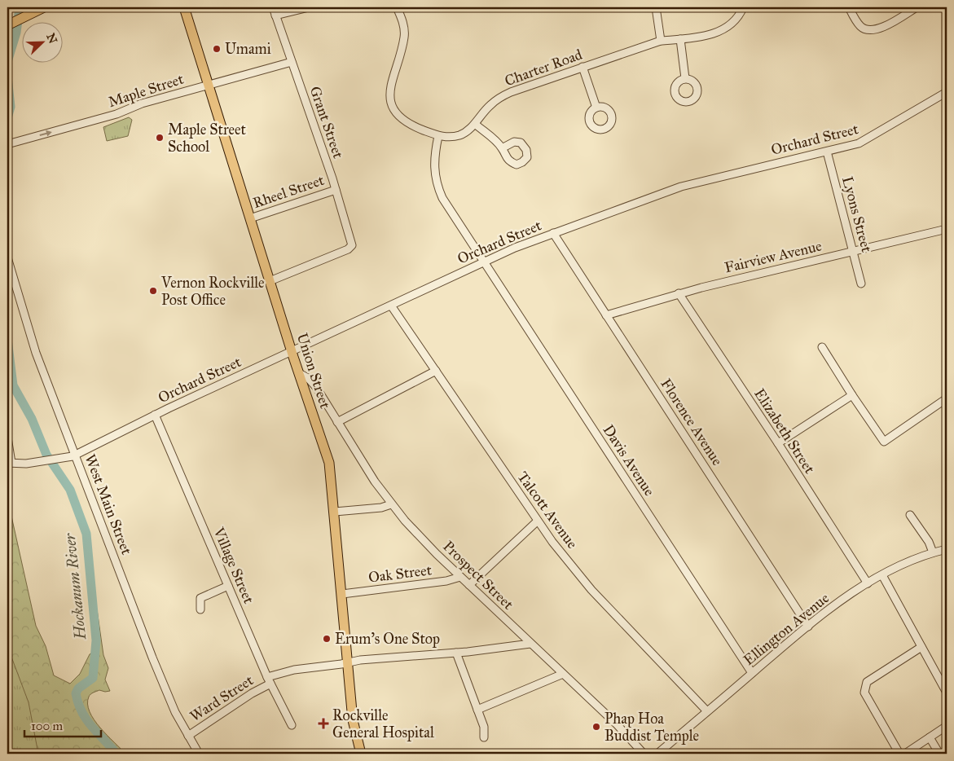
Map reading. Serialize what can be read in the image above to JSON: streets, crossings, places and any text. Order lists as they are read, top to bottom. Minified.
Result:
{"streets":{"main road":["Union Street"],"street":["Charter Road","Maple Street","Grant Street","Orchard Street","Rheel Street","Lyons Street","Fairview Avenue","Florence Avenue","Elizabeth Street","Davis Avenue","West Main Street","Talcott Avenue","Village Street","Oak Street","Prospect Street","Ellington Avenue","Ward Street"]},"crossings":[["Charter Road","Davis Avenue"],["Maple Street","Grant Street"],["Maple Street","Union Street"],["Grant Street","Rheel Street"],["Grant Street","Union Street"],["Orchard Street","Lyons Street"],["Orchard Street","Union Street"],["Orchard Street","Florence Avenue"],["Orchard Street","Davis Avenue"],["Orchard Street","West Main Street"],["Orchard Street","Talcott Avenue"],["Orchard Street","Village Street"],["Rheel Street","Union Street"],["Lyons Street","Fairview Avenue"],["Fairview Avenue","Florence Avenue"],["Fairview Avenue","Elizabeth Street"],["Union Street","Oak Street"],["Union Street","Prospect Street"],["Union Street","Ward Street"],["Florence Avenue","Ellington Avenue"],["Elizabeth Street","Ellington Avenue"],["Davis Avenue","Ellington Avenue"],["West Main Street","Ward Street"],["Talcott Avenue","Ellington Avenue"],["Village Street","Ward Street"],["Oak Street","Prospect Street"],["Prospect Street","Ward Street"]],"one_way":["Maple Street"],"water":["Hockanum River"],"places":{"other":["Umami","Maple Street School","Vernon Rockville Post Office","Erum's One Stop","Phap Hoa Buddist Temple"],"health":["Rockville General Hospital"]},"scale_bar":"100 m","north":"top right"}
